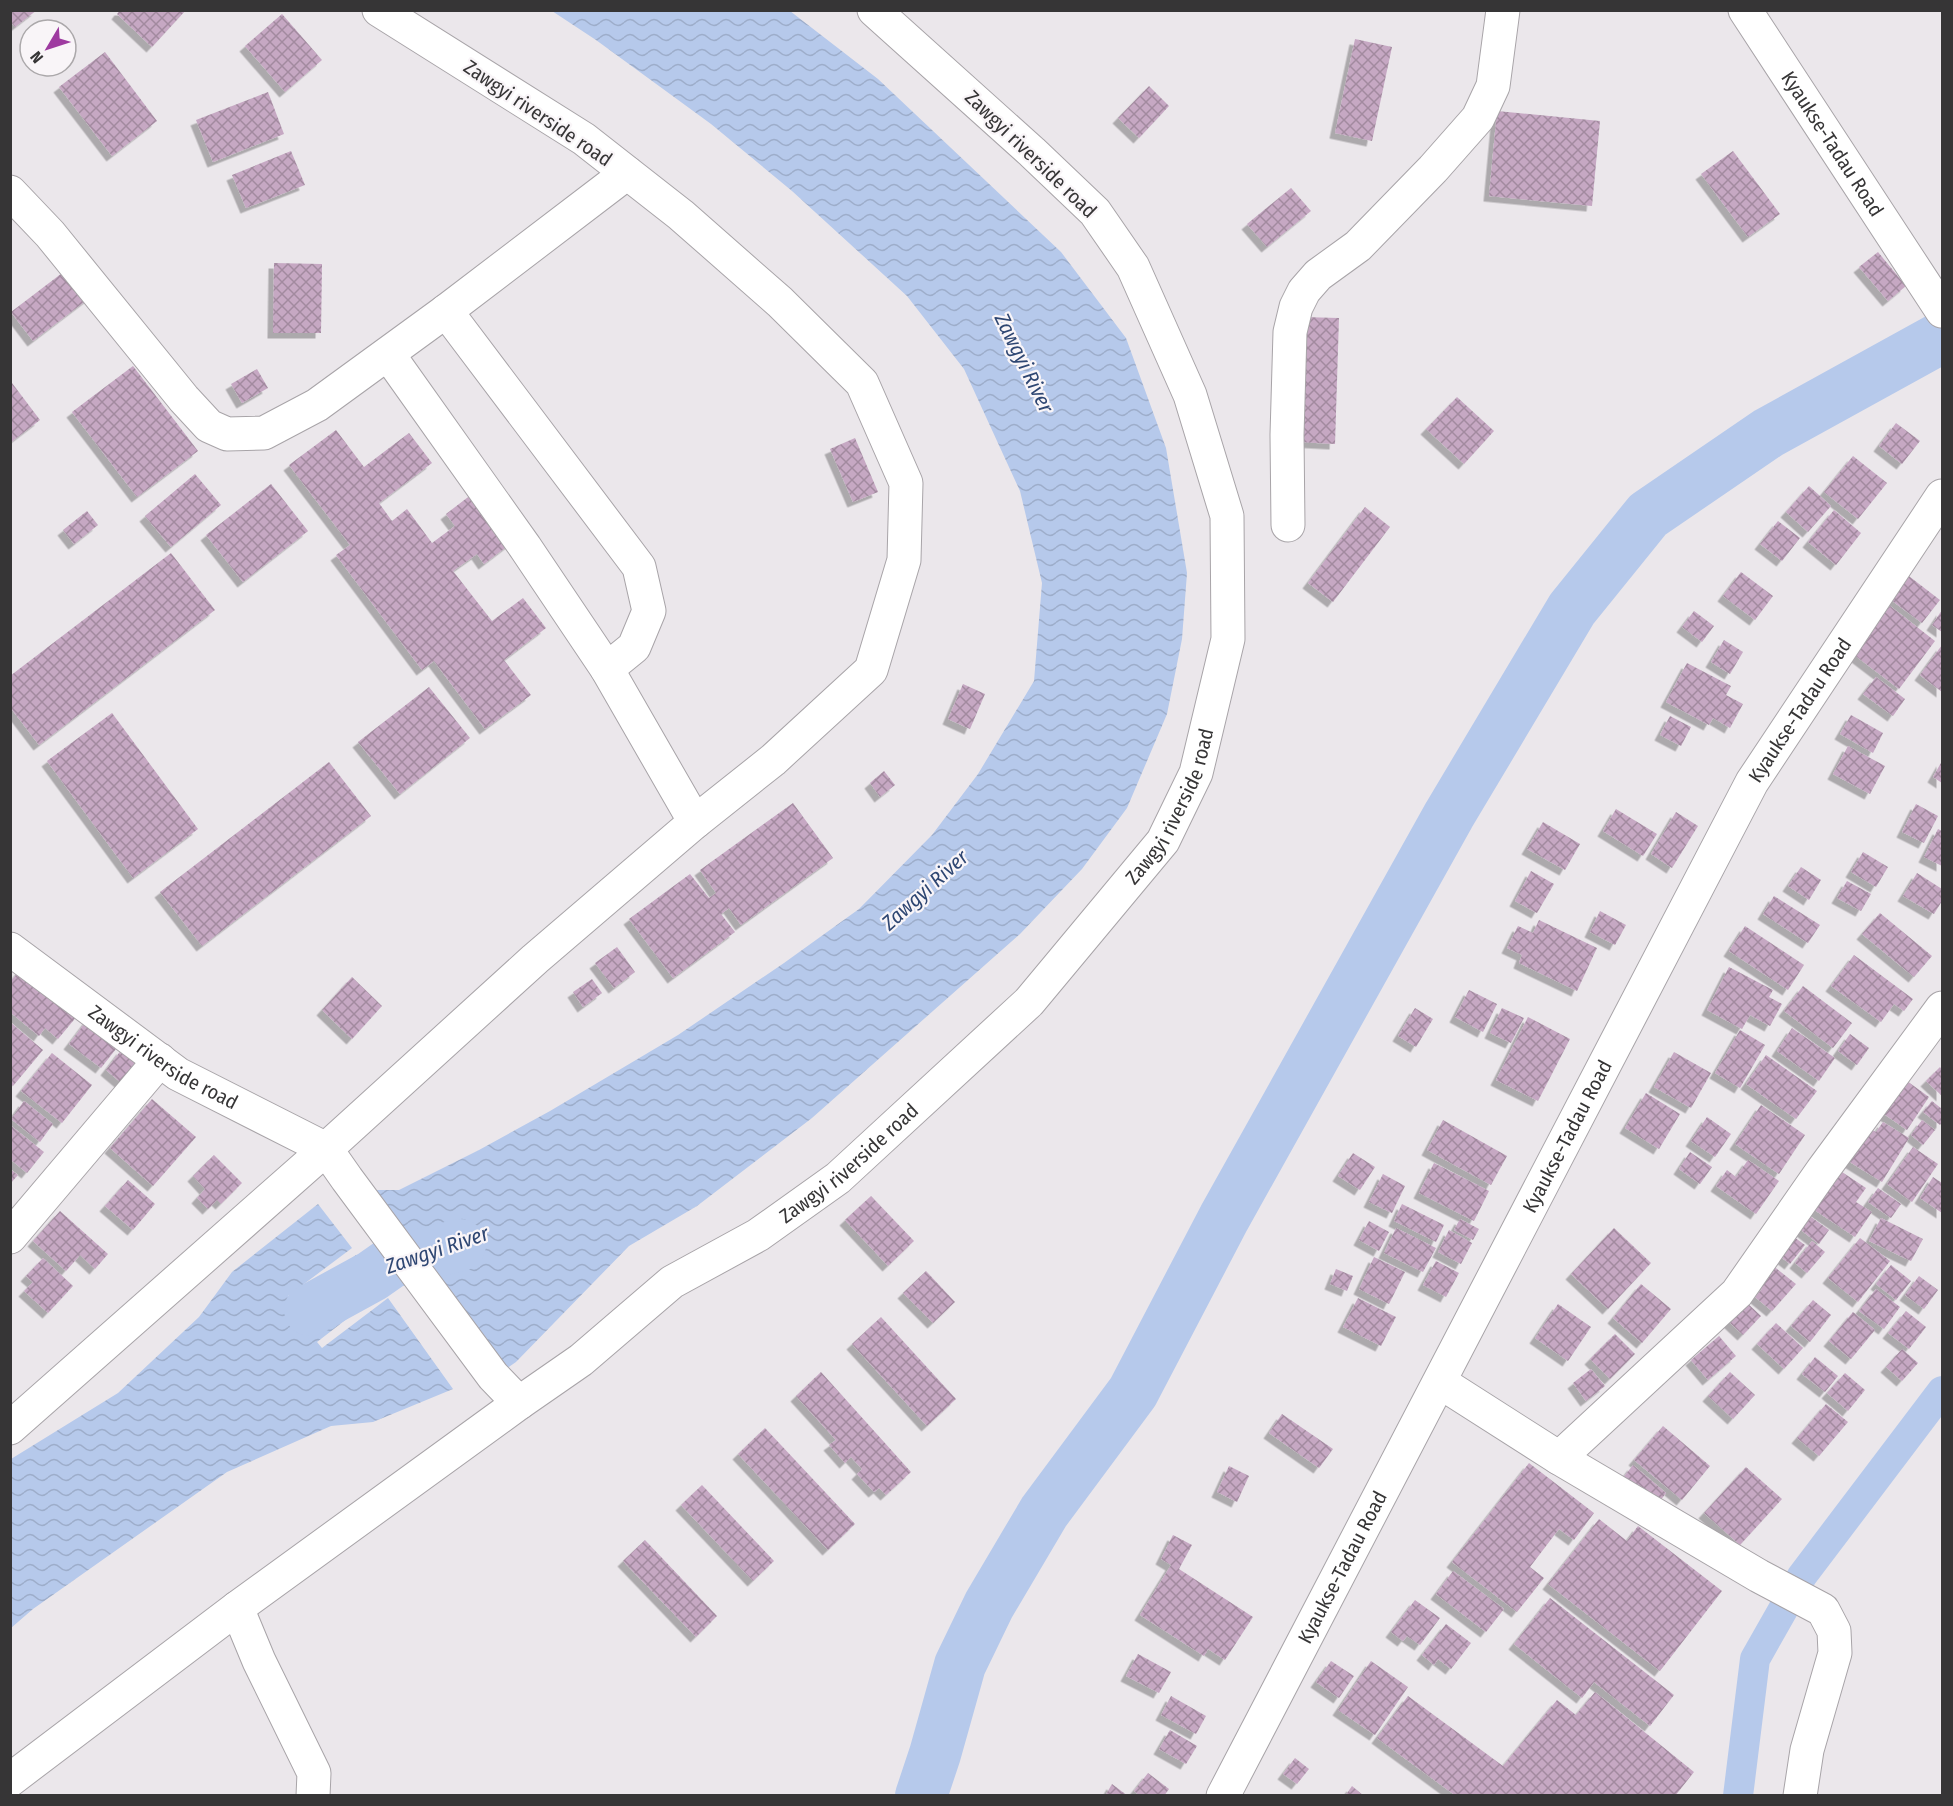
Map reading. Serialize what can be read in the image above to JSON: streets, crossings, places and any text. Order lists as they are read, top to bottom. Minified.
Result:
{"streets":{"street":["Zawgyi riverside road","Kyaukse-Tadau Road"]},"water":["Zawgyi River"],"north":"bottom left"}
